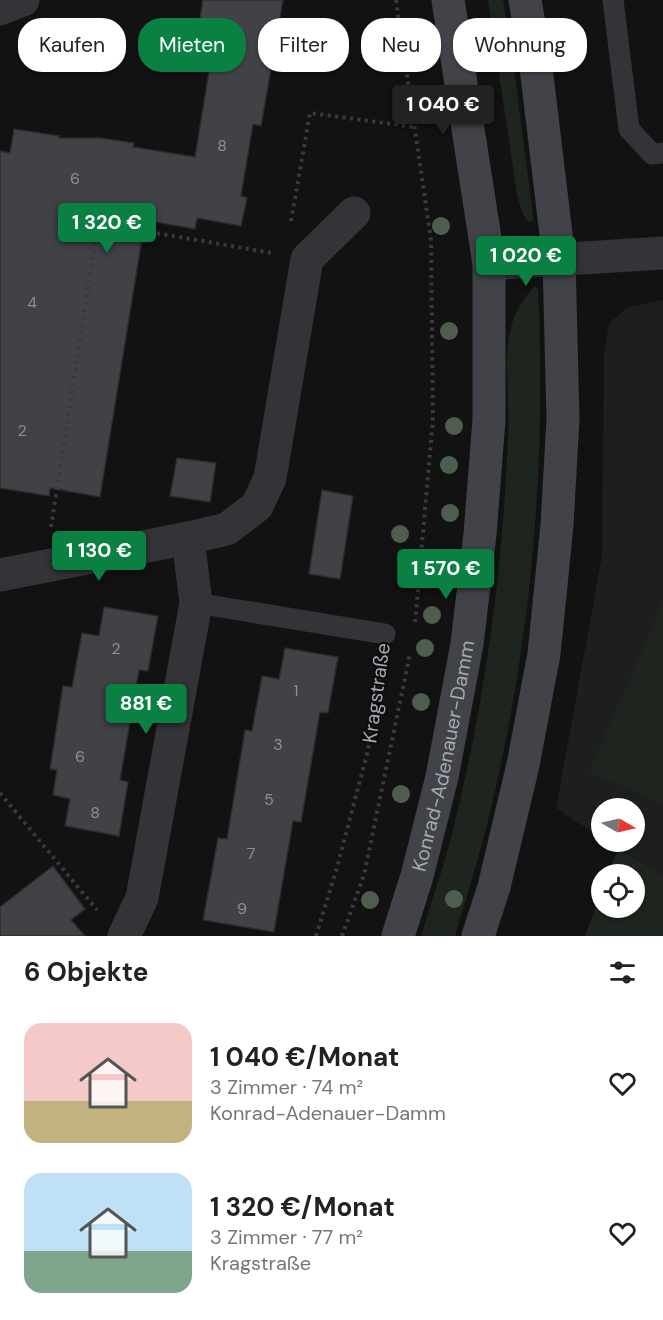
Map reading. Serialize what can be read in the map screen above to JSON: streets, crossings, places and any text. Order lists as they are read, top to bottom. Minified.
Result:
{"streets":{"main road":["Konrad-Adenauer-Damm"],"lane":["Kragstraße"]},"house_numbers":["8","6","4","2","2","1","3","6","5","8","7","9"],"north":"right","page":{"chip":["Kaufen","Mieten","Filter","Neu","Wohnung"],"price":["1 040 €","1 320 €","1 020 €","1 130 €","1 570 €","881 €"],"heading":"6 Objekte","list":[{"name":"1 040 €/Monat","note":"3 Zimmer · 74 m² · Konrad-Adenauer-Damm"},{"name":"1 320 €/Monat","note":"3 Zimmer · 77 m² · Kragstraße"}]}}
